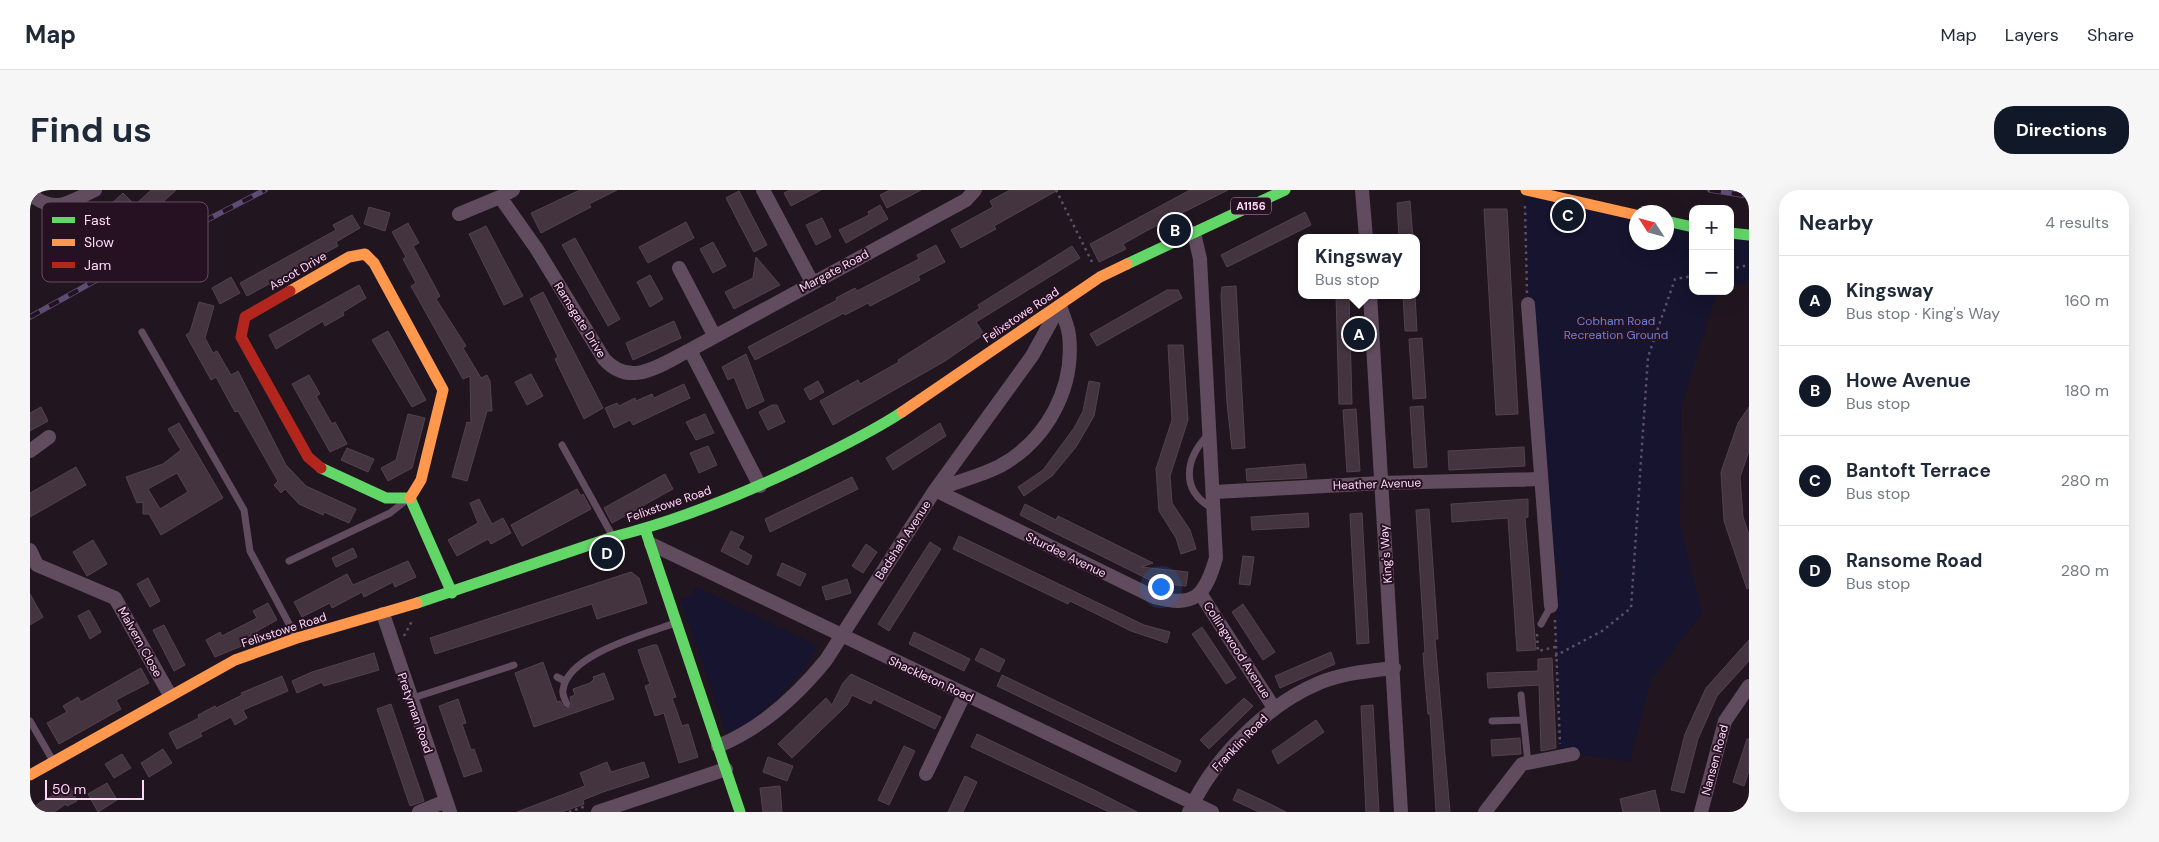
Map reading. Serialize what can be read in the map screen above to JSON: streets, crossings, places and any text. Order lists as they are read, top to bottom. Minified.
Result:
{"streets":{"main road":["A1156","Ascot Drive","Felixstowe Road"],"street":["Margate Road","Ramsgate Drive","Heather Avenue","Badshah Avenue","King's Way","Sturdee Avenue","Malvern Close","Collingwood Avenue","Shackleton Road","Pretyman Road","Franklin Road","Nansen Road"]},"crossings":[["Margate Road","Ramsgate Drive"],["Felixstowe Road","Badshah Avenue"],["Felixstowe Road","Malvern Close"],["Felixstowe Road","Pretyman Road"],["Heather Avenue","King's Way"],["Badshah Avenue","Sturdee Avenue"],["Badshah Avenue","Shackleton Road"],["King's Way","Franklin Road"],["Sturdee Avenue","Collingwood Avenue"],["Collingwood Avenue","Franklin Road"],["Shackleton Road","Franklin Road"]],"parks":["Cobham Road Recreation Ground"],"legend":["Fast","Slow","Jam"],"scale_bar":"50 m","north":"top left","page":{"header":"Map","nav":["Map","Layers","Share"],"buttons":"Directions","title":"Find us","heading":["Nearby","4 results"],"pins":["C","B","A","D"],"map_buttons":["+","−"],"popup":["Kingsway","Bus stop"],"list":[{"mark":"A","name":"Kingsway","note":"Bus stop · King's Way","value":"160 m"},{"mark":"B","name":"Howe Avenue","note":"Bus stop","value":"180 m"},{"mark":"C","name":"Bantoft Terrace","note":"Bus stop","value":"280 m"},{"mark":"D","name":"Ransome Road","note":"Bus stop","value":"280 m"}],"scale":"50 m"}}
